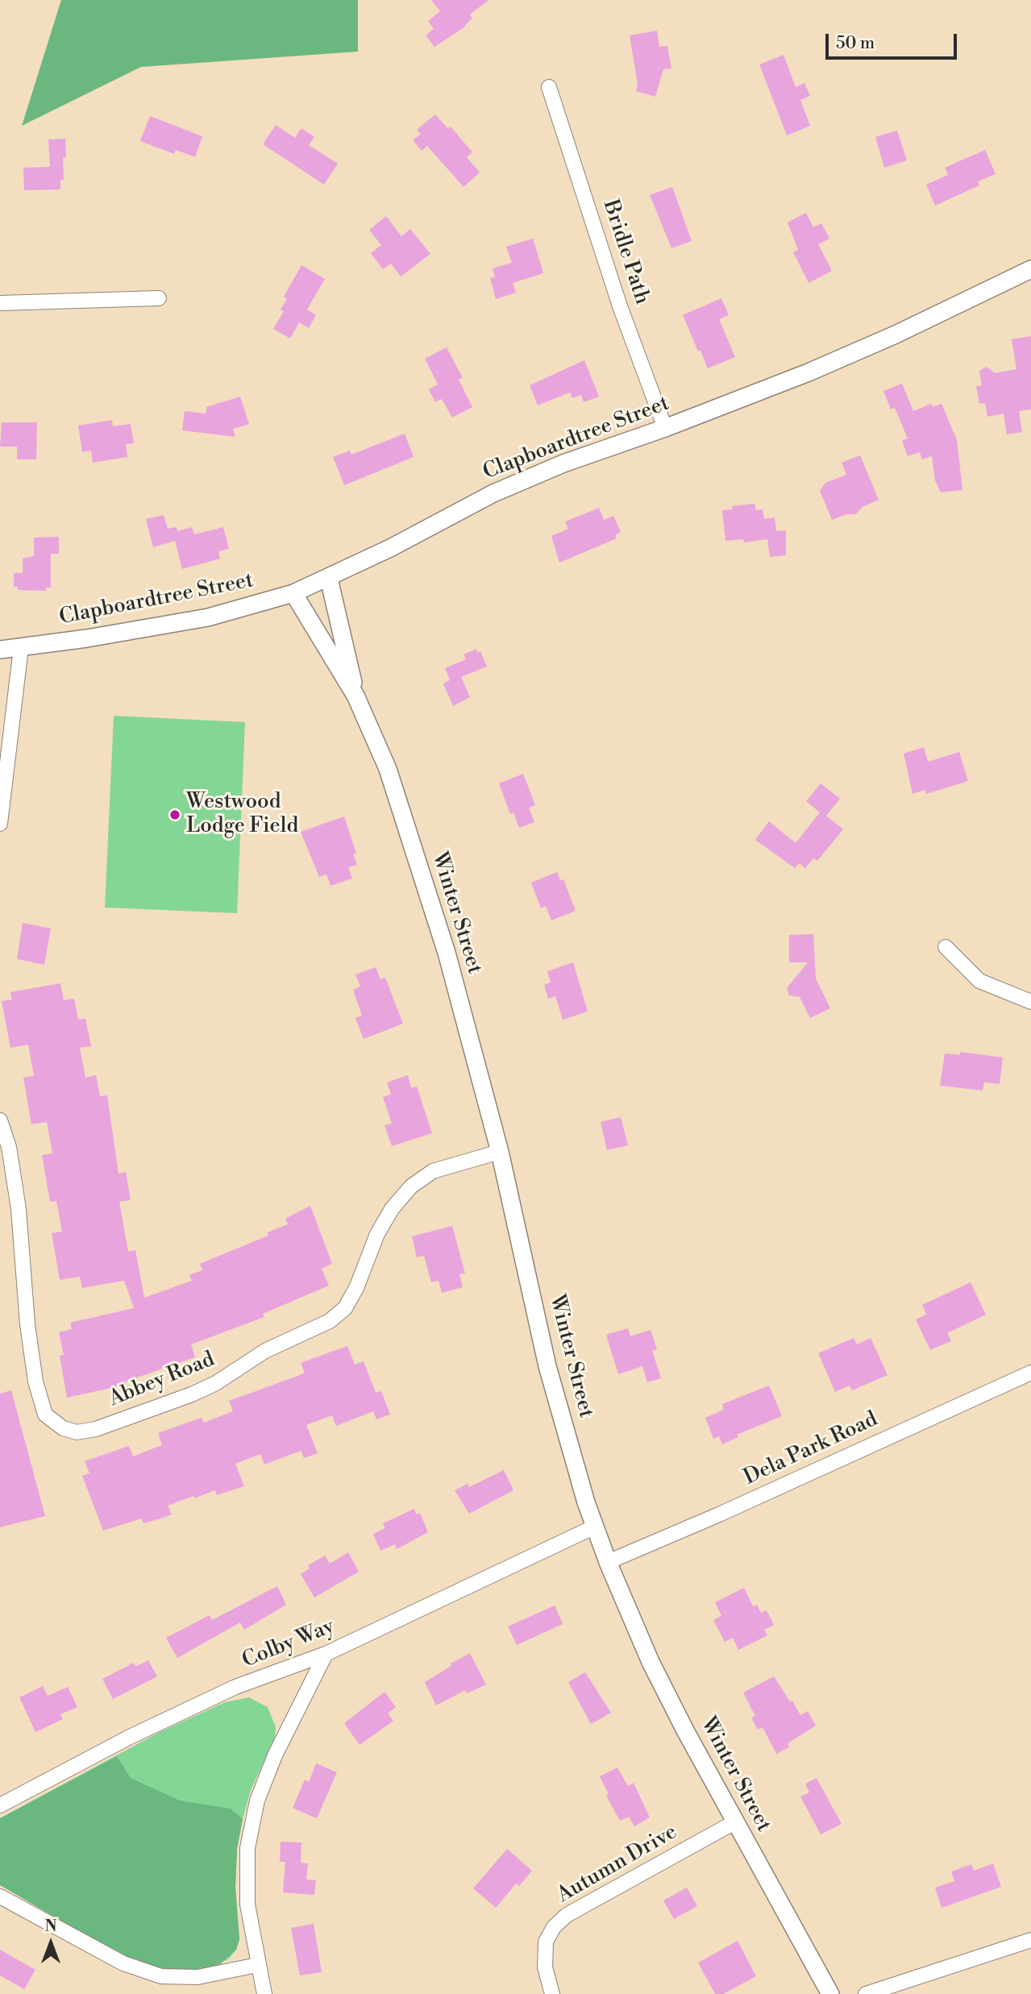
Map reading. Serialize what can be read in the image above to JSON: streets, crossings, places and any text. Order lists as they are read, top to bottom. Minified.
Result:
{"streets":{"street":["Bridle Path","Clapboardtree Street","Winter Street","Abbey Road","Dela Park Road","Colby Way","Autumn Drive"]},"crossings":[["Bridle Path","Clapboardtree Street"],["Clapboardtree Street","Winter Street"],["Winter Street","Abbey Road"],["Winter Street","Dela Park Road"],["Winter Street","Colby Way"],["Winter Street","Autumn Drive"]],"places":["Westwood Lodge Field"],"scale_bar":"50 m","north":"top"}
